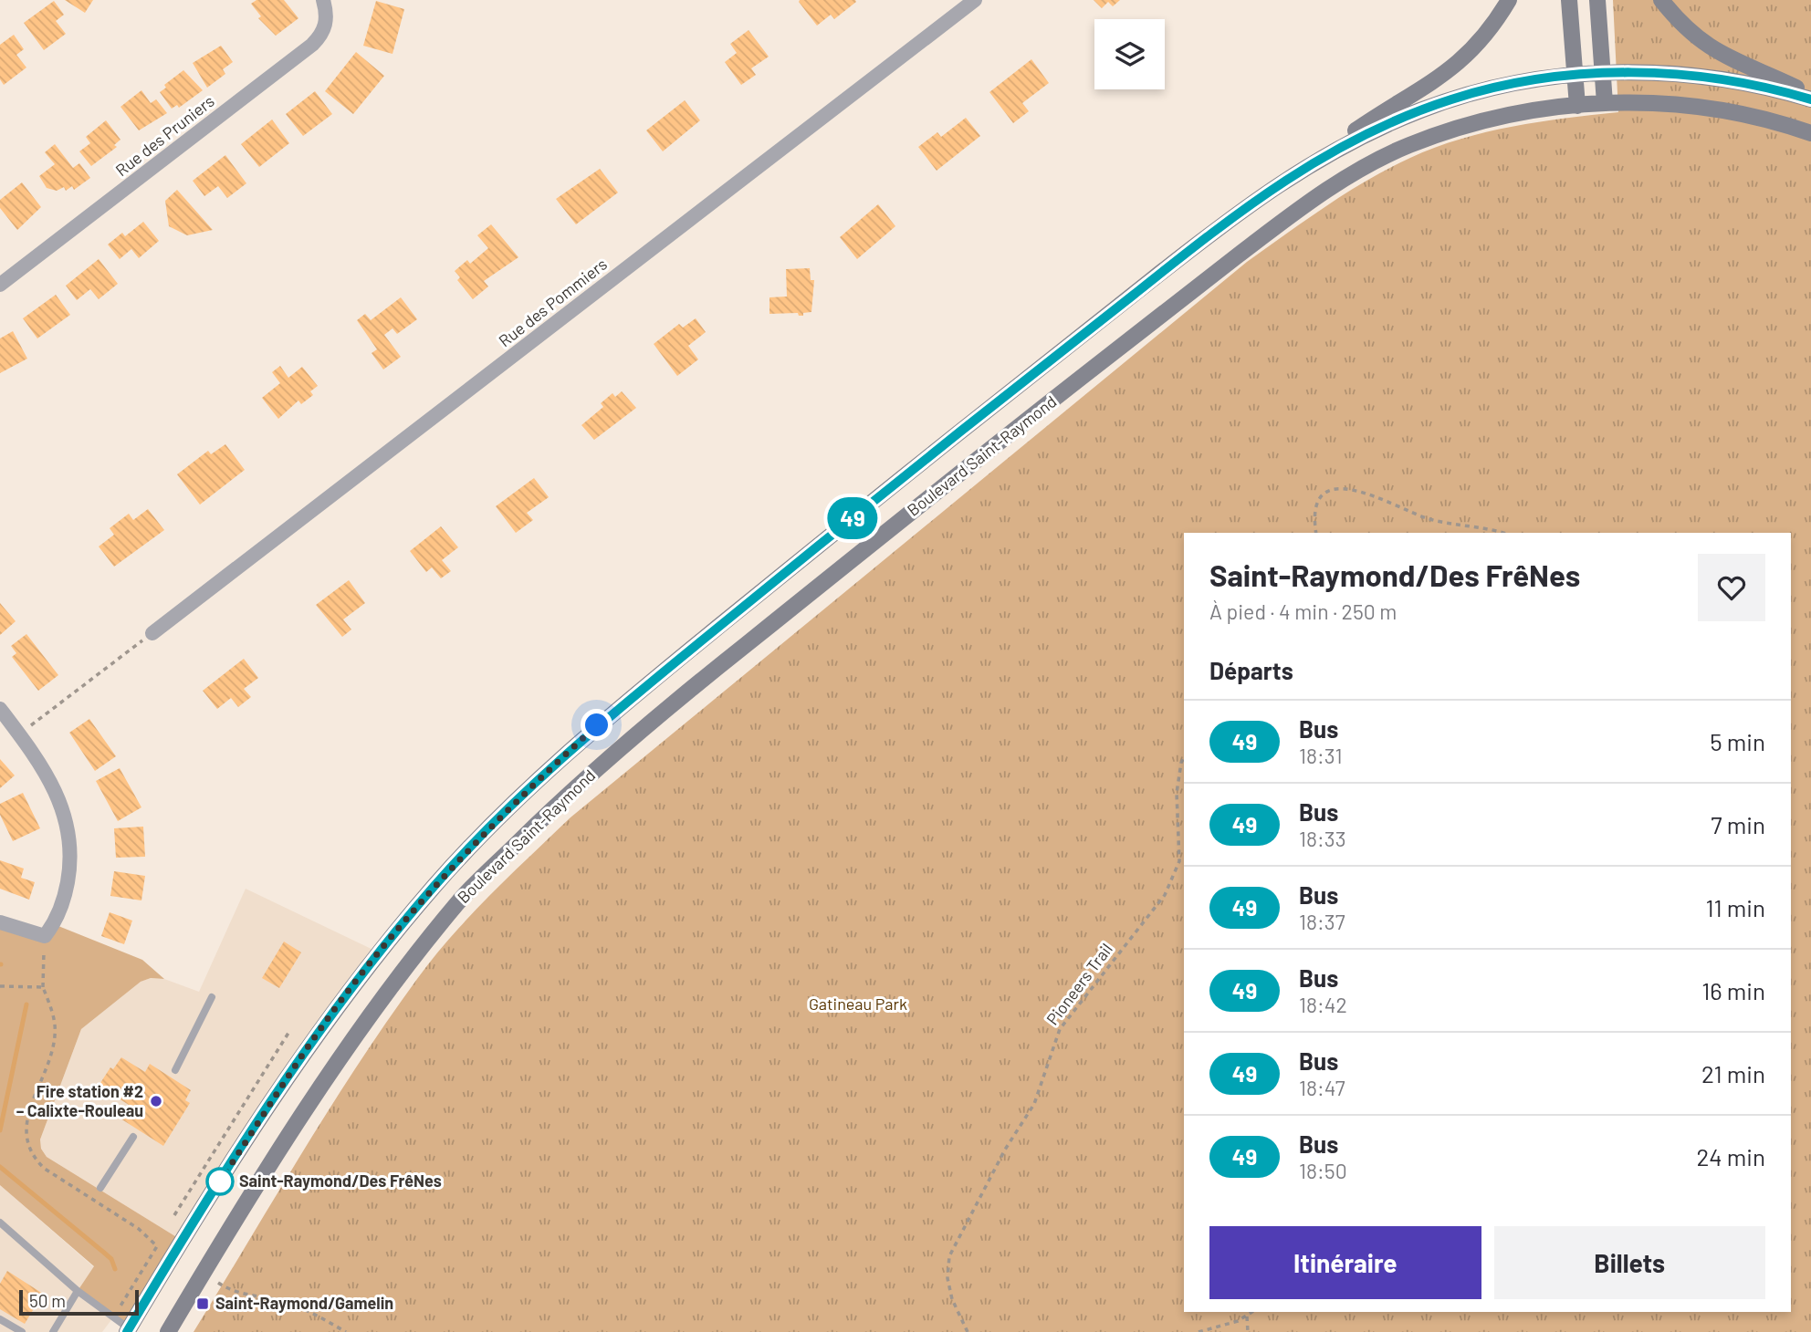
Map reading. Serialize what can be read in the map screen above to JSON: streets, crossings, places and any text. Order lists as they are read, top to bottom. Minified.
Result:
{"streets":{"main road":["Boulevard Saint-Raymond"],"street":["Rue des Pruniers","Rue des Pommiers"],"path":["Pioneers Trail"]},"parks":["Gatineau Park"],"places":{"other":["Fire station #2 – Calixte-Rouleau","Saint-Raymond/Des FrêNes"],"transit":["Saint-Raymond/Gamelin"]},"lines":["bus line 49"],"scale_bar":"50 m","page":{"on_map":"49","heading":[["Saint-Raymond/Des FrêNes","À pied · 4 min · 250 m"],"Départs"],"list":[{"mark":"49","name":"Bus","note":"18:31","value":"5 min"},{"mark":"49","name":"Bus","note":"18:33","value":"7 min"},{"mark":"49","name":"Bus","note":"18:37","value":"11 min"},{"mark":"49","name":"Bus","note":"18:42","value":"16 min"},{"mark":"49","name":"Bus","note":"18:47","value":"21 min"},{"mark":"49","name":"Bus","note":"18:50","value":"24 min"}],"buttons":["Itinéraire","Billets"],"scale":"50 m"}}
